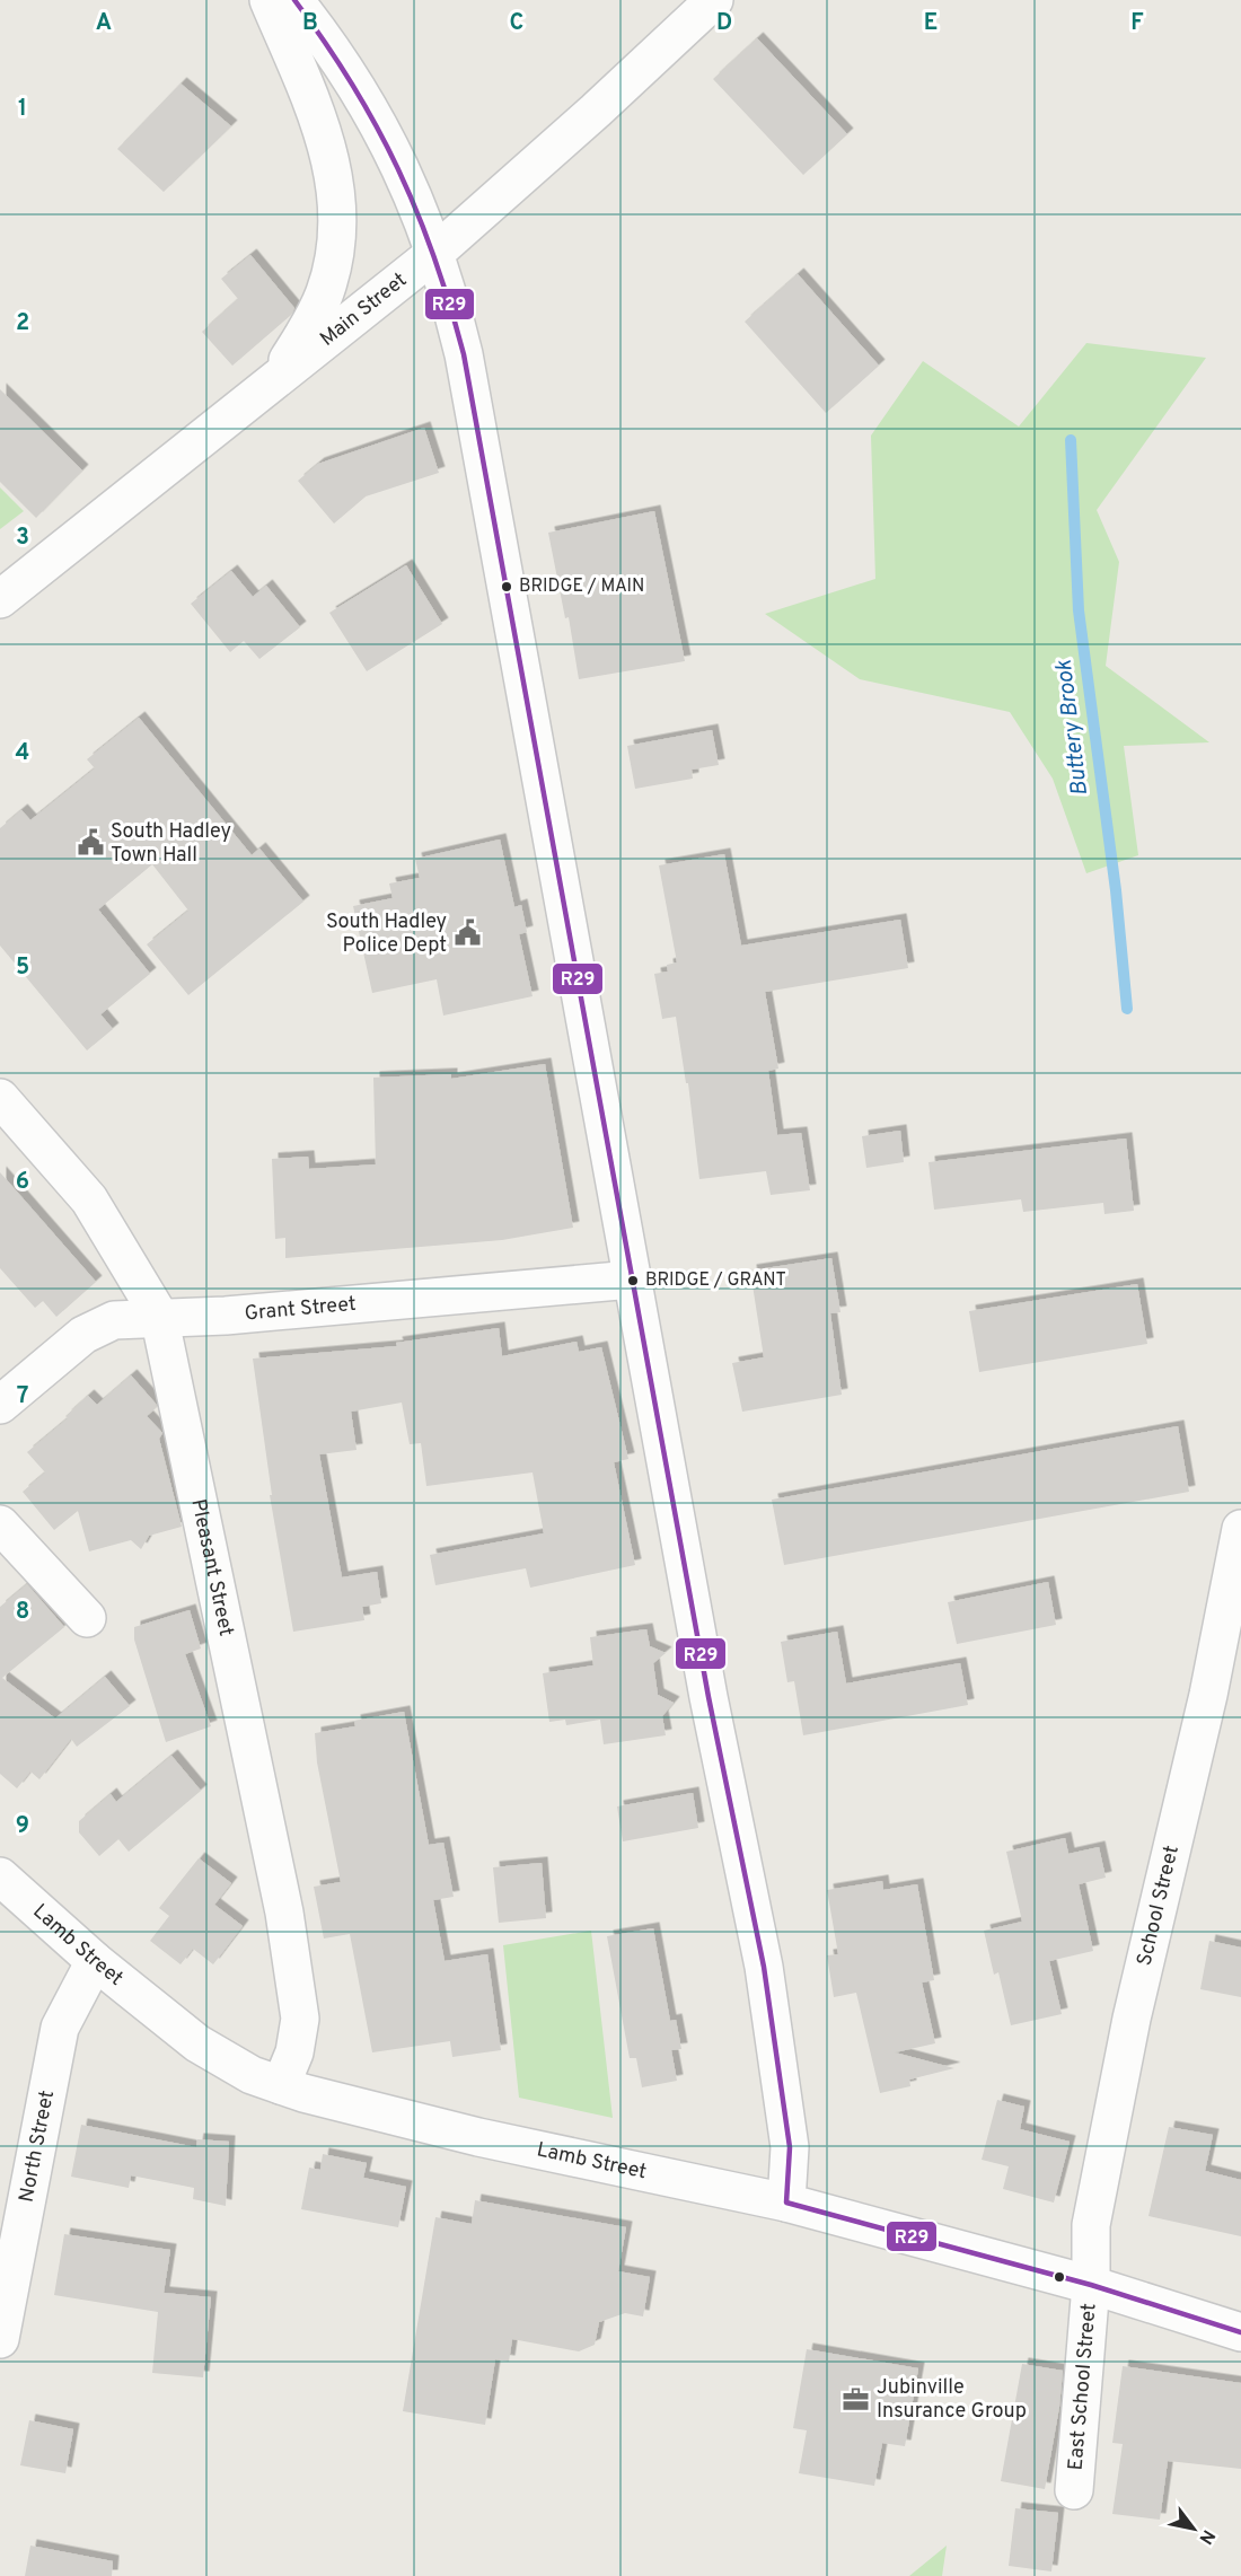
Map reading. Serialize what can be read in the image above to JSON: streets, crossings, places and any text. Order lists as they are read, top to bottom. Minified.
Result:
{"streets":{"street":["Main Street","Grant Street","Pleasant Street","School Street","Lamb Street","North Street","East School Street"]},"crossings":[["Grant Street","Pleasant Street"],["Pleasant Street","Lamb Street"],["School Street","Lamb Street"],["School Street","East School Street"],["Lamb Street","North Street"],["Lamb Street","East School Street"]],"water":["Buttery Brook"],"places":{"other":["BRIDGE / MAIN","BRIDGE / GRANT"],"public building":["South Hadley Town Hall","South Hadley Police Dept"],"office":["Jubinville Insurance Group"]},"lines":["transit line R29"],"north":"bottom right","grid":{"columns":["A","B","C","D","E","F"],"rows":["1","2","3","4","5","6","7","8","9"]}}
